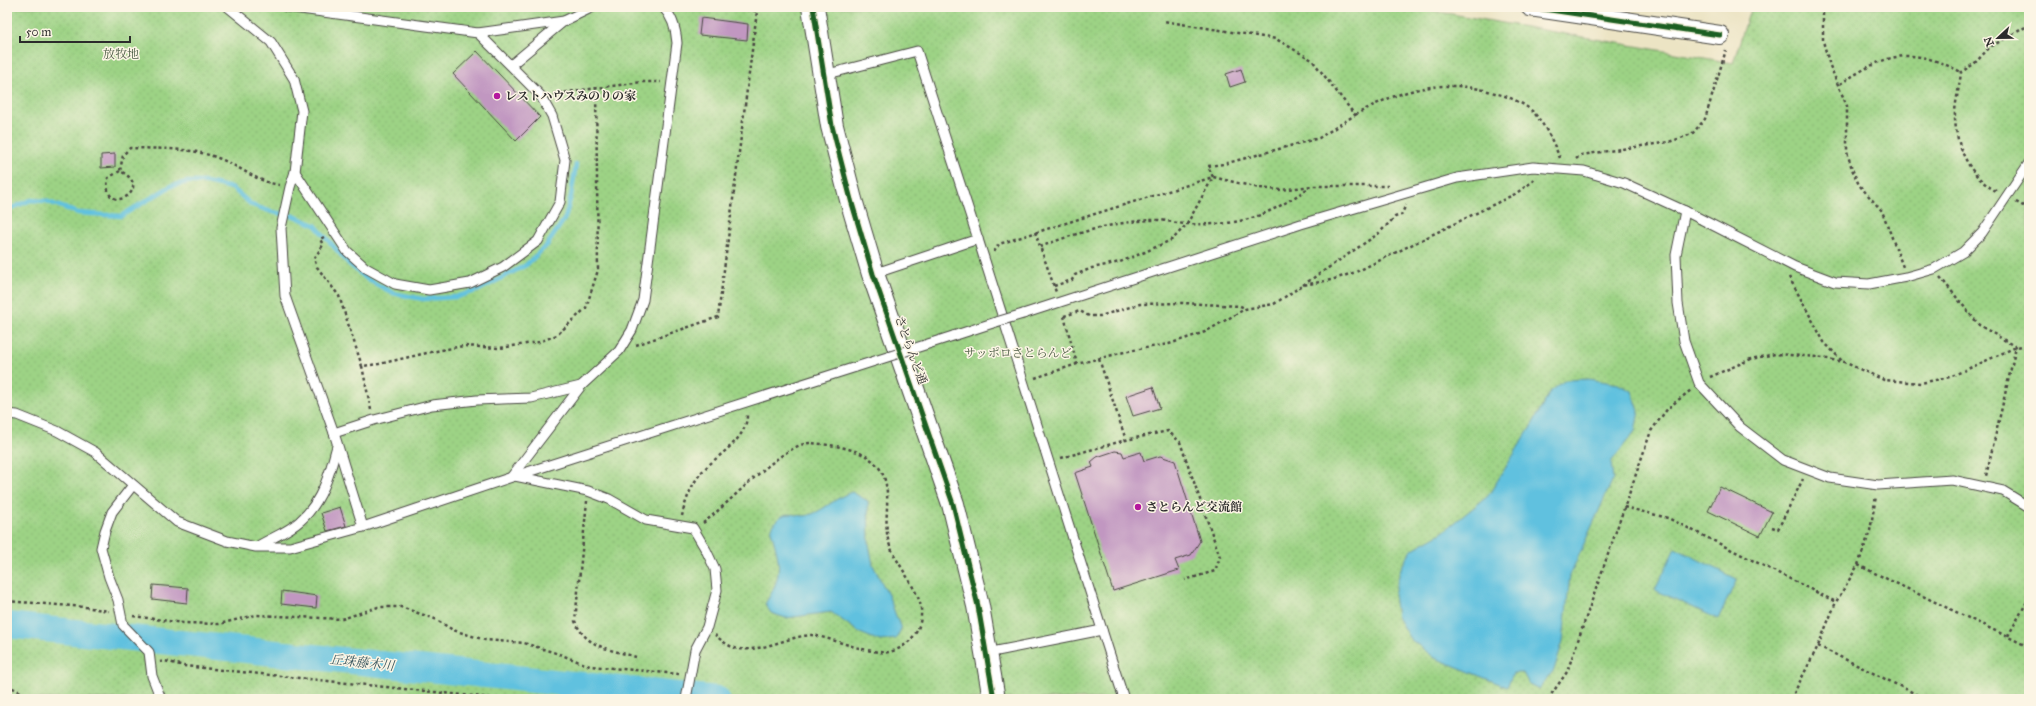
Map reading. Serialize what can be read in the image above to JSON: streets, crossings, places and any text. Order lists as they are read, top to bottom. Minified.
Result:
{"streets":{"street":["さとらんど通"]},"water":["丘珠藤木川"],"parks":["放牧地","サッポロさとらんど"],"places":["レストハウスみのりの家","さとらんど交流館"],"scale_bar":"50 m","north":"left"}
